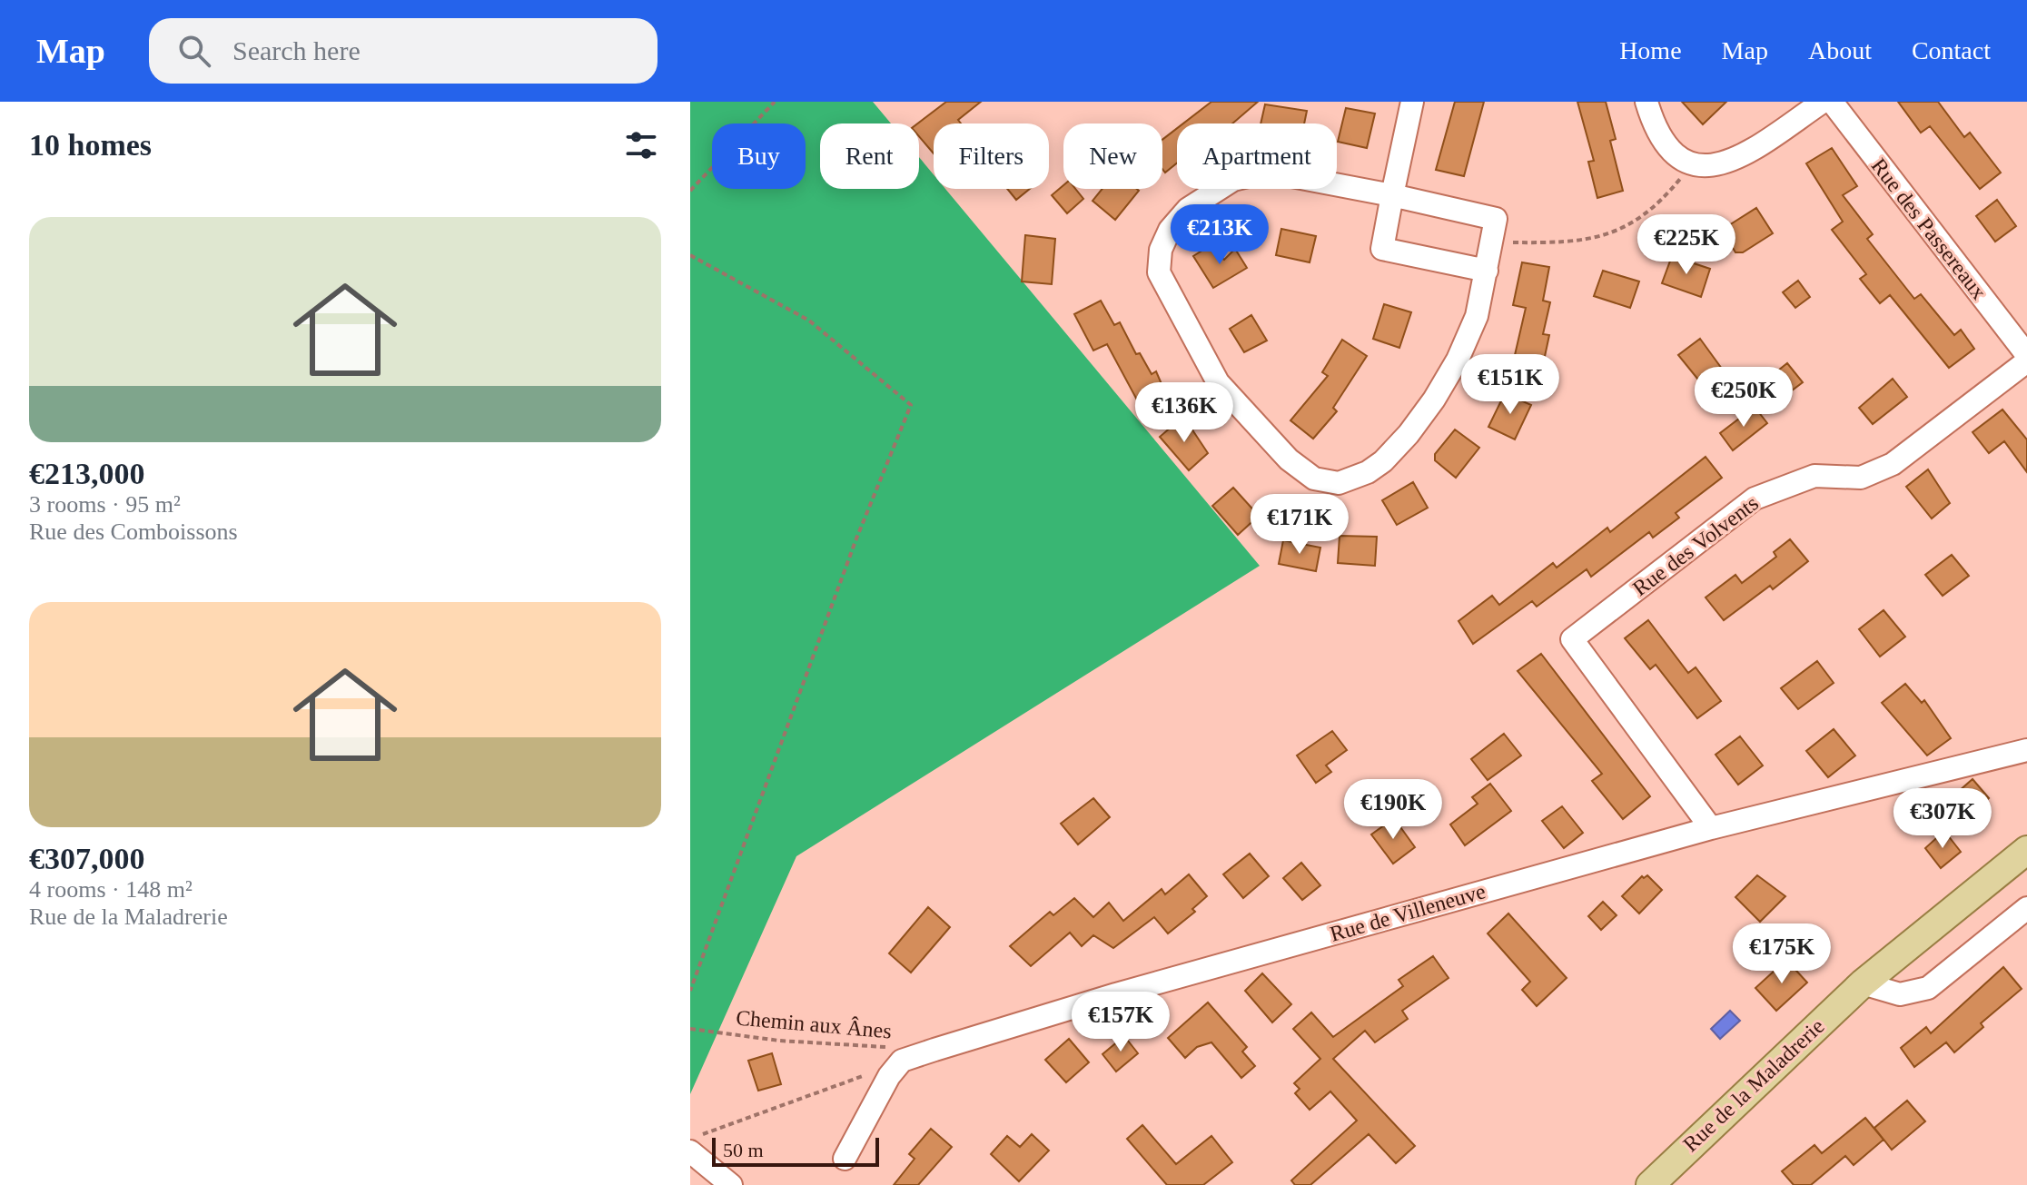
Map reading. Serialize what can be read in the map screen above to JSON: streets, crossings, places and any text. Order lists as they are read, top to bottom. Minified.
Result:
{"streets":{"main road":["Rue de la Maladrerie"],"street":["Rue des Passereaux","Rue des Volvents","Rue de Villeneuve"],"path":["Chemin aux Ânes"]},"crossings":[["Rue des Volvents","Rue de Villeneuve"],["Rue de Villeneuve","Chemin aux Ânes"]],"scale_bar":"50 m","page":{"header":"Map","search":"Search here","nav":["Home","Map","About","Contact"],"heading":"10 homes","chip":["Buy","Rent","Filters","New","Apartment"],"list":[{"name":"€213,000","note":"3 rooms · 95 m² · Rue des Comboissons"},{"name":"€307,000","note":"4 rooms · 148 m² · Rue de la Maladrerie"}],"price":["€213K","€225K","€151K","€250K","€136K","€171K","€190K","€307K","€175K","€157K"],"scale":"50 m"}}
